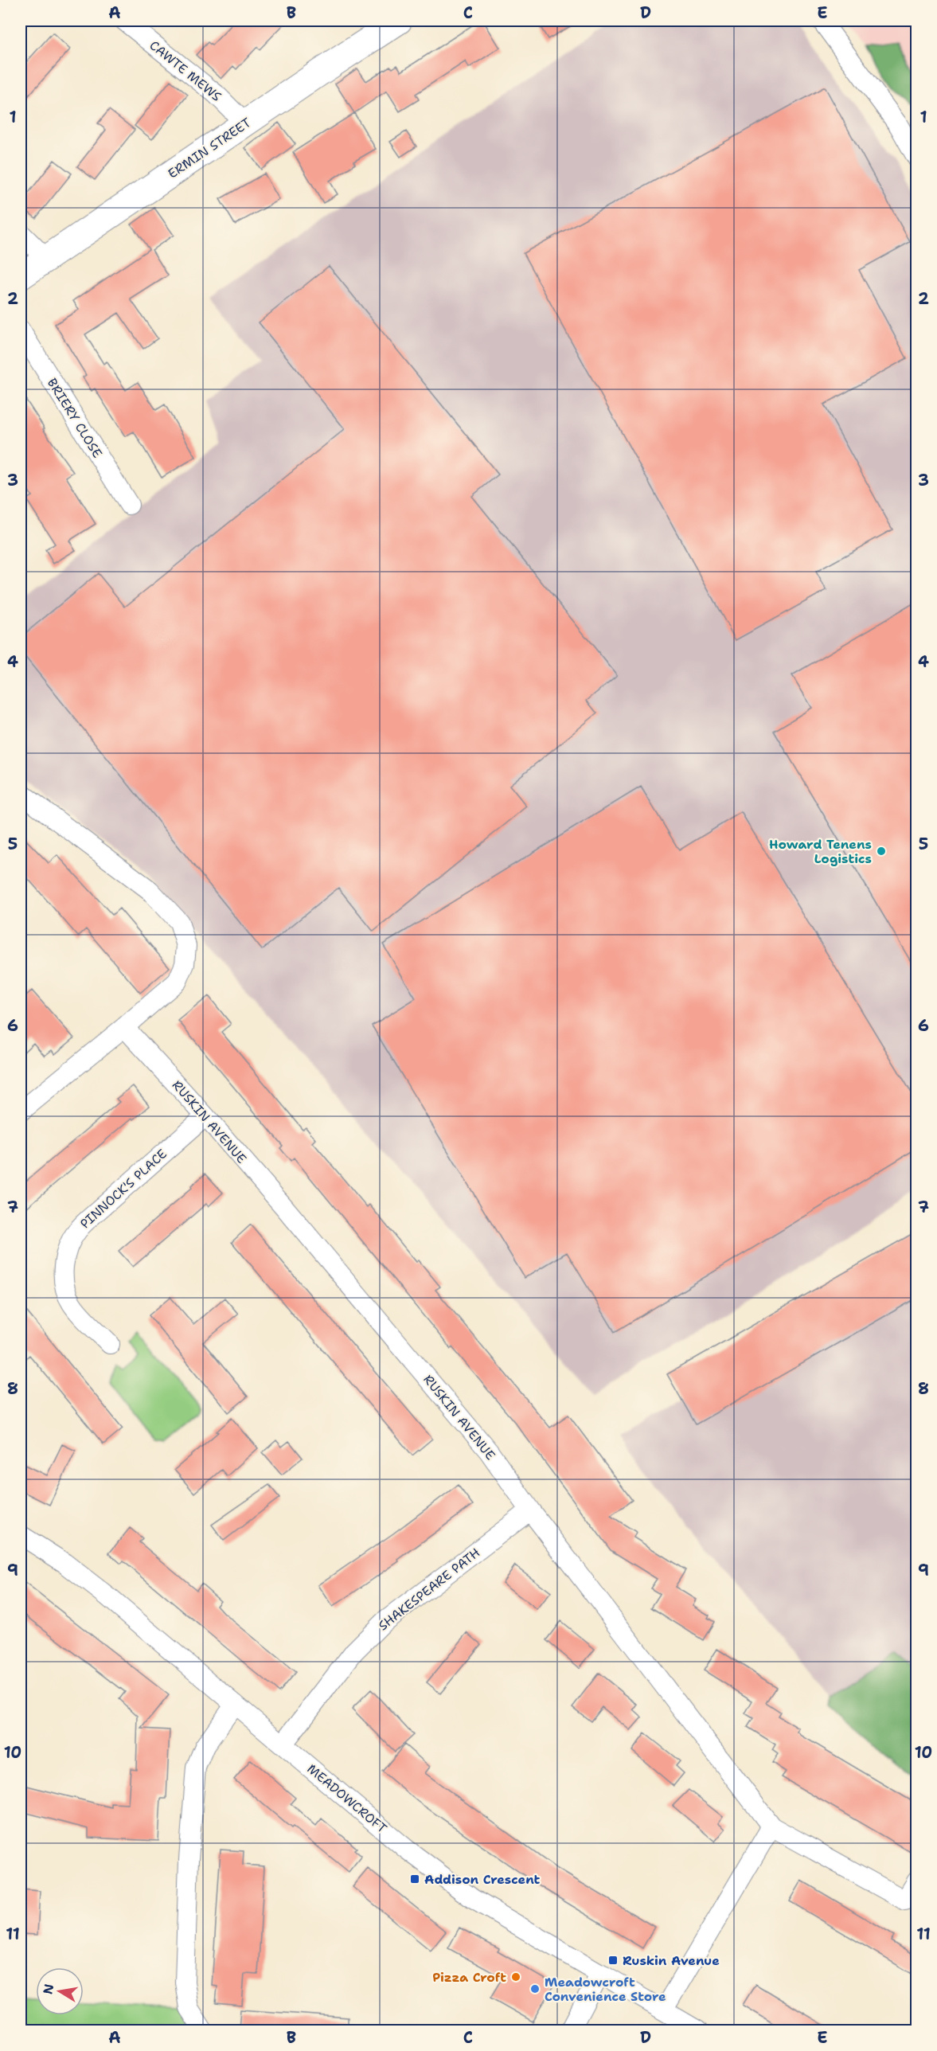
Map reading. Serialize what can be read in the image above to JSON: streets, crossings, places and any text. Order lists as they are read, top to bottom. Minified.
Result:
{"streets":{"main road":["ERMIN STREET"],"street":["CAWTE MEWS","BRIERY CLOSE","RUSKIN AVENUE","PINNOCK'S PLACE","SHAKESPEARE PATH","MEADOWCROFT"]},"crossings":[["CAWTE MEWS","ERMIN STREET"],["RUSKIN AVENUE","PINNOCK'S PLACE"],["RUSKIN AVENUE","SHAKESPEARE PATH"],["SHAKESPEARE PATH","MEADOWCROFT"]],"places":{"other":["Howard Tenens Logistics","Pizza Croft","Meadowcroft Convenience Store"],"transit":["Addison Crescent","Ruskin Avenue"]},"north":"left","grid":{"columns":["A","B","C","D","E"],"rows":["1","2","3","4","5","6","7","8","9","10","11"]}}
